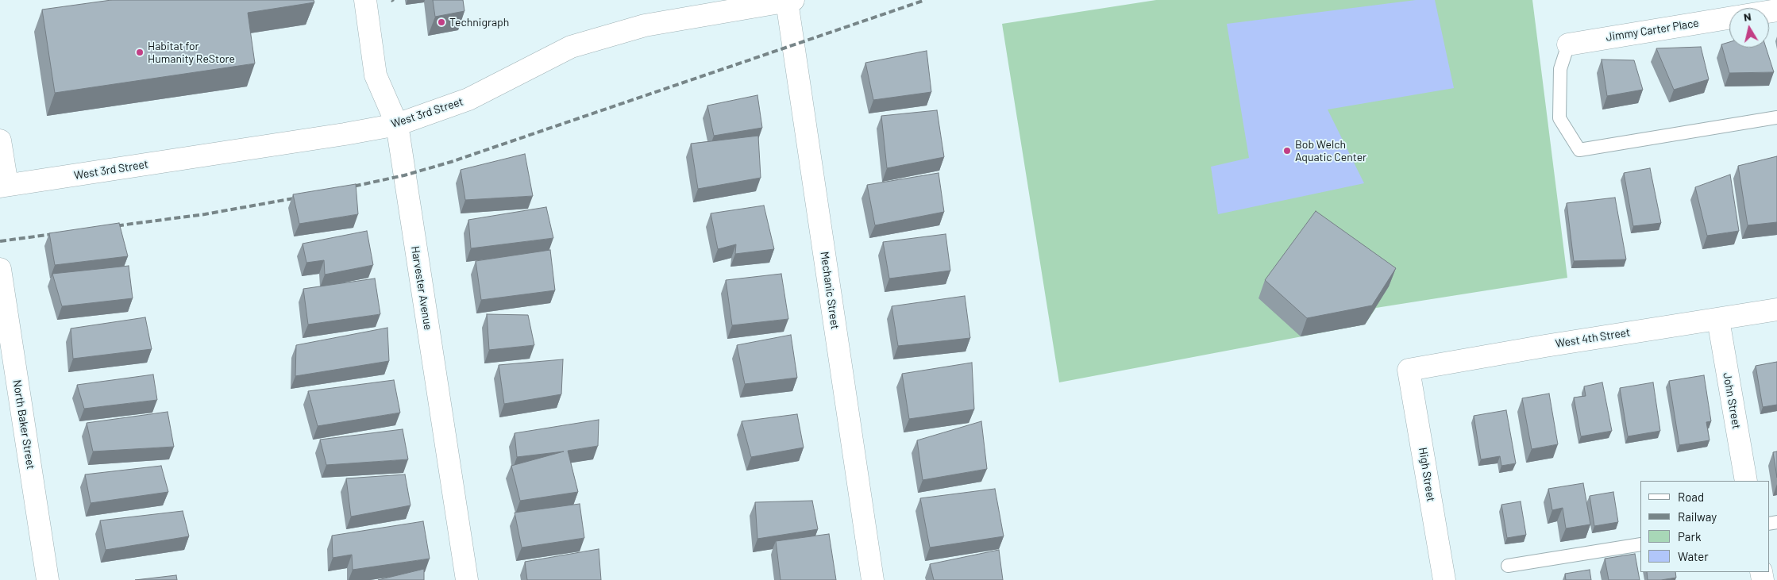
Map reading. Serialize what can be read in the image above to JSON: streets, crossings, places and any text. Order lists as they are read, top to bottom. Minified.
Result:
{"streets":{"street":["Jimmy Carter Place","West 3rd Street","Harvester Avenue","Mechanic Street","West 4th Street","John Street","North Baker Street","High Street"]},"crossings":[["West 3rd Street","Harvester Avenue"],["West 3rd Street","Mechanic Street"],["West 4th Street","John Street"],["West 4th Street","High Street"]],"places":["Technigraph","Habitat for Humanity ReStore","Bob Welch Aquatic Center"],"legend":["Road","Railway","Park","Water"],"north":"top"}
